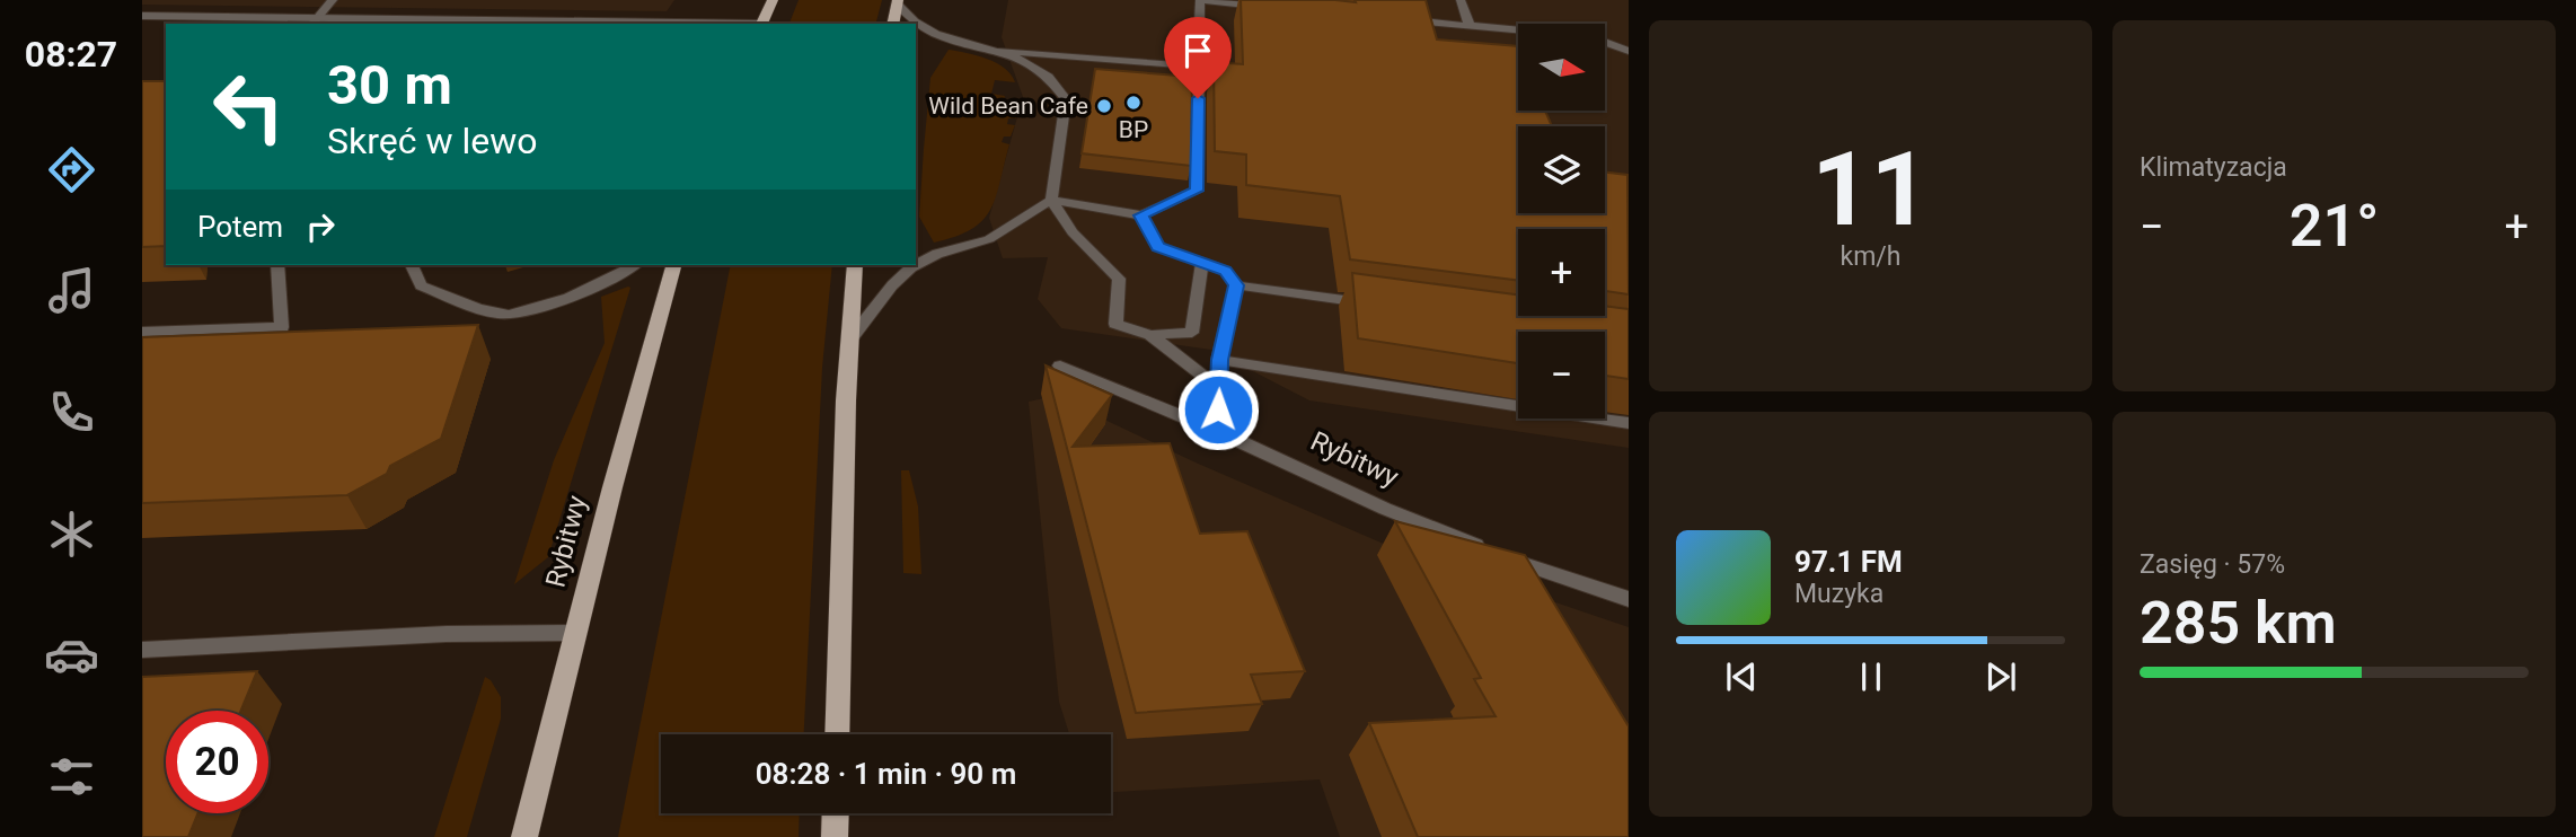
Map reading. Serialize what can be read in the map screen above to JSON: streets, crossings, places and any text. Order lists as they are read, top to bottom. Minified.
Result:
{"streets":{"main road":["Rybitwy"]},"places":["BP","Wild Bean Cafe"],"north":"right","page":{"tabs":"08:27","tile":[["11","km/h"],"Klimatyzacja",["Zasięg · 57%","285 km"]],"map_buttons":["+","−"],"turn":["30 m","Skręć w lewo"],"then":"Potem","heat":["−","21°","+"],"song":["97.1 FM","Muzyka"],"limit":"20","trip":"08:28 · 1 min · 90 m"}}
